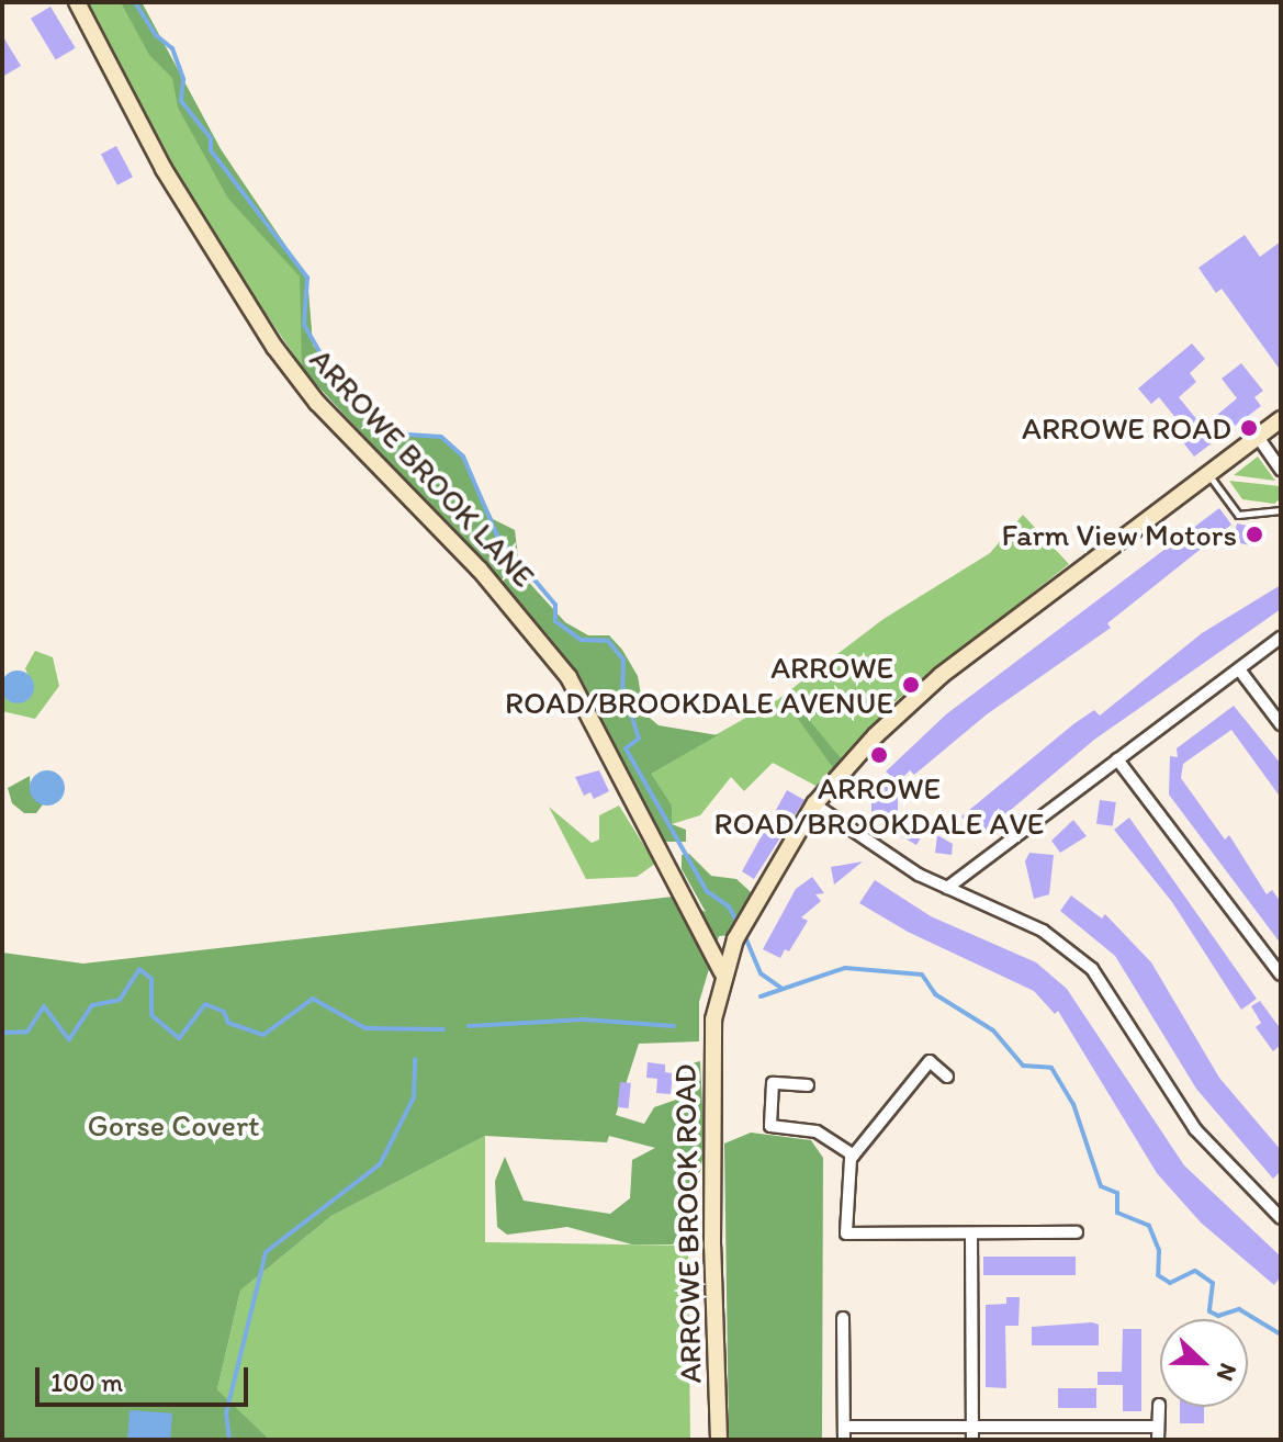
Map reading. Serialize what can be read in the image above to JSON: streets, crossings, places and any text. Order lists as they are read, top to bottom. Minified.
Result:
{"streets":{"street":["ARROWE BROOK LANE","ARROWE BROOK ROAD"]},"crossings":[["ARROWE BROOK LANE","ARROWE BROOK ROAD"]],"parks":["Gorse Covert"],"places":["ARROWE ROAD","Farm View Motors","ARROWE ROAD/BROOKDALE AVENUE","ARROWE ROAD/BROOKDALE AVE"],"scale_bar":"100 m","north":"right"}
